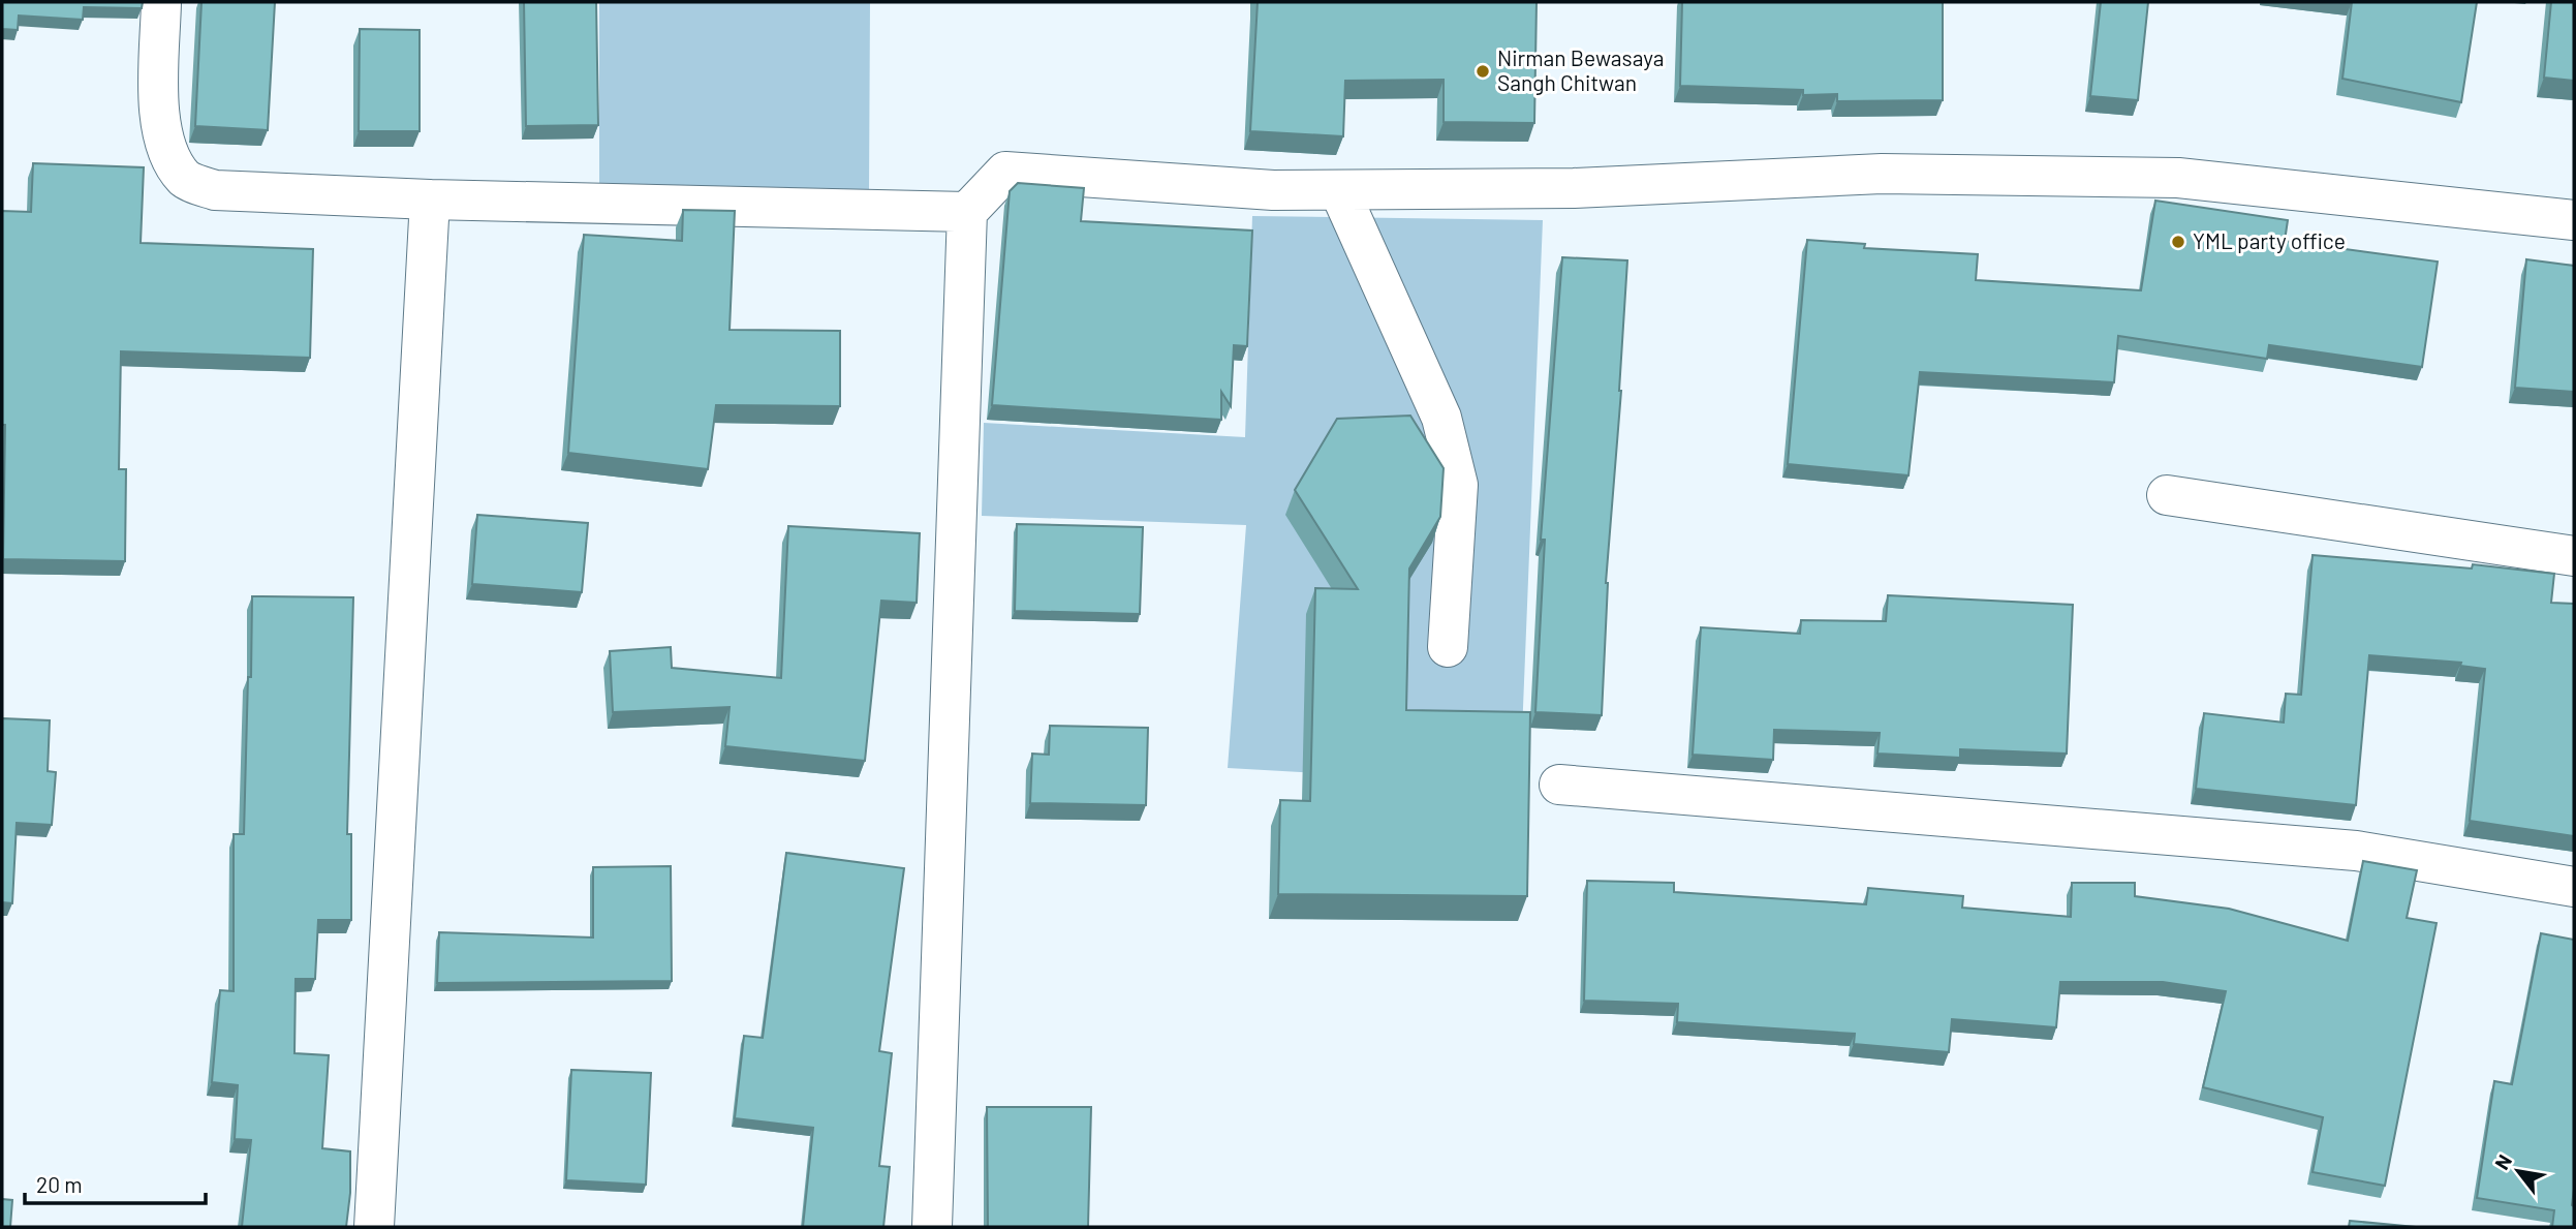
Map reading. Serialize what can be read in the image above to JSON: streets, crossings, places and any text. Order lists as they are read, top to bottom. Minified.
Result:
{"places":["Nirman Bewasaya Sangh Chitwan","YML party office"],"scale_bar":"20 m","north":"top left"}
